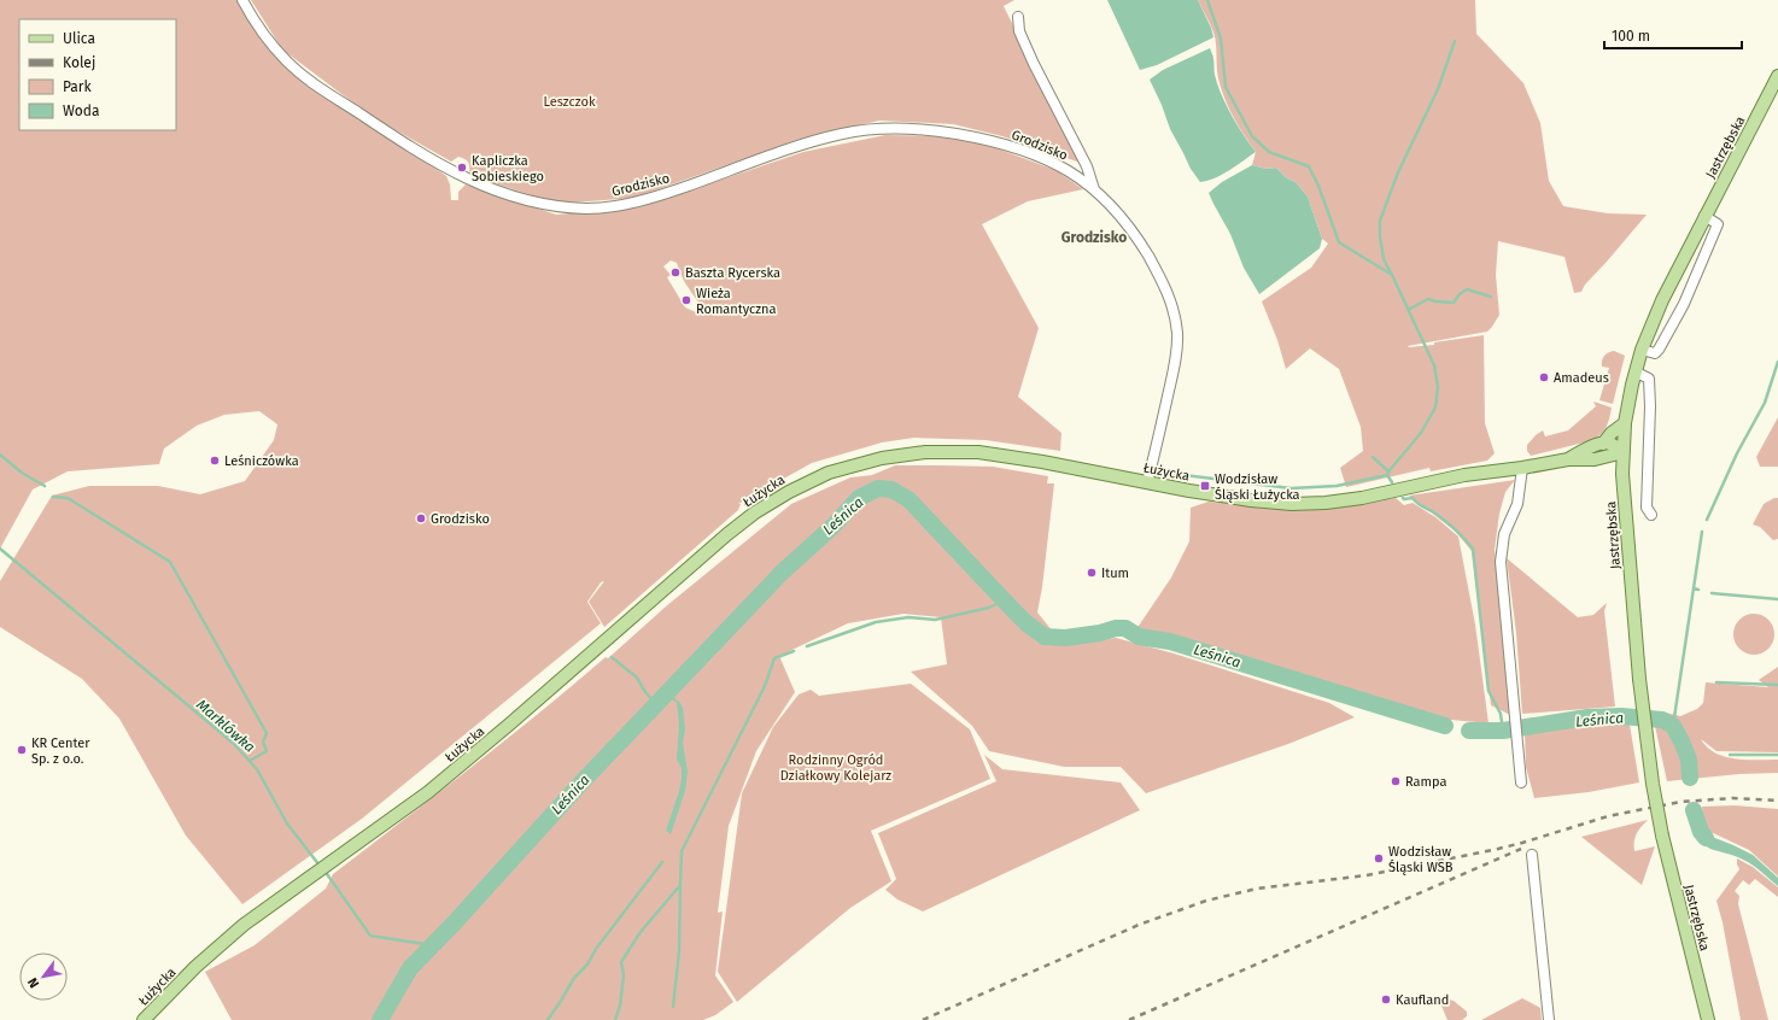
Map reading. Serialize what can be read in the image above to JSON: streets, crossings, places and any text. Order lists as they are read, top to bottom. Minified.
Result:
{"streets":{"main road":["Jastrzębska","Łużycka"],"street":["Grodzisko"]},"crossings":[["Grodzisko","Łużycka"],["Jastrzębska","Łużycka"]],"districts":["Grodzisko"],"water":["Leśnica","Marklówka"],"parks":["Leszczok","Rodzinny Ogród Działkowy Kolejarz"],"places":{"other":["Kapliczka Sobieskiego","Baszta Rycerska","Wieża Romantyczna","Amadeus","Leśniczówka","Grodzisko","Itum","KR Center Sp. z o.o.","Rampa","Wodzisław Śląski WSB","Kaufland"],"transit":["Wodzisław Śląski Łużycka"]},"legend":["Ulica","Kolej","Park","Woda"],"scale_bar":"100 m","north":"bottom left"}
